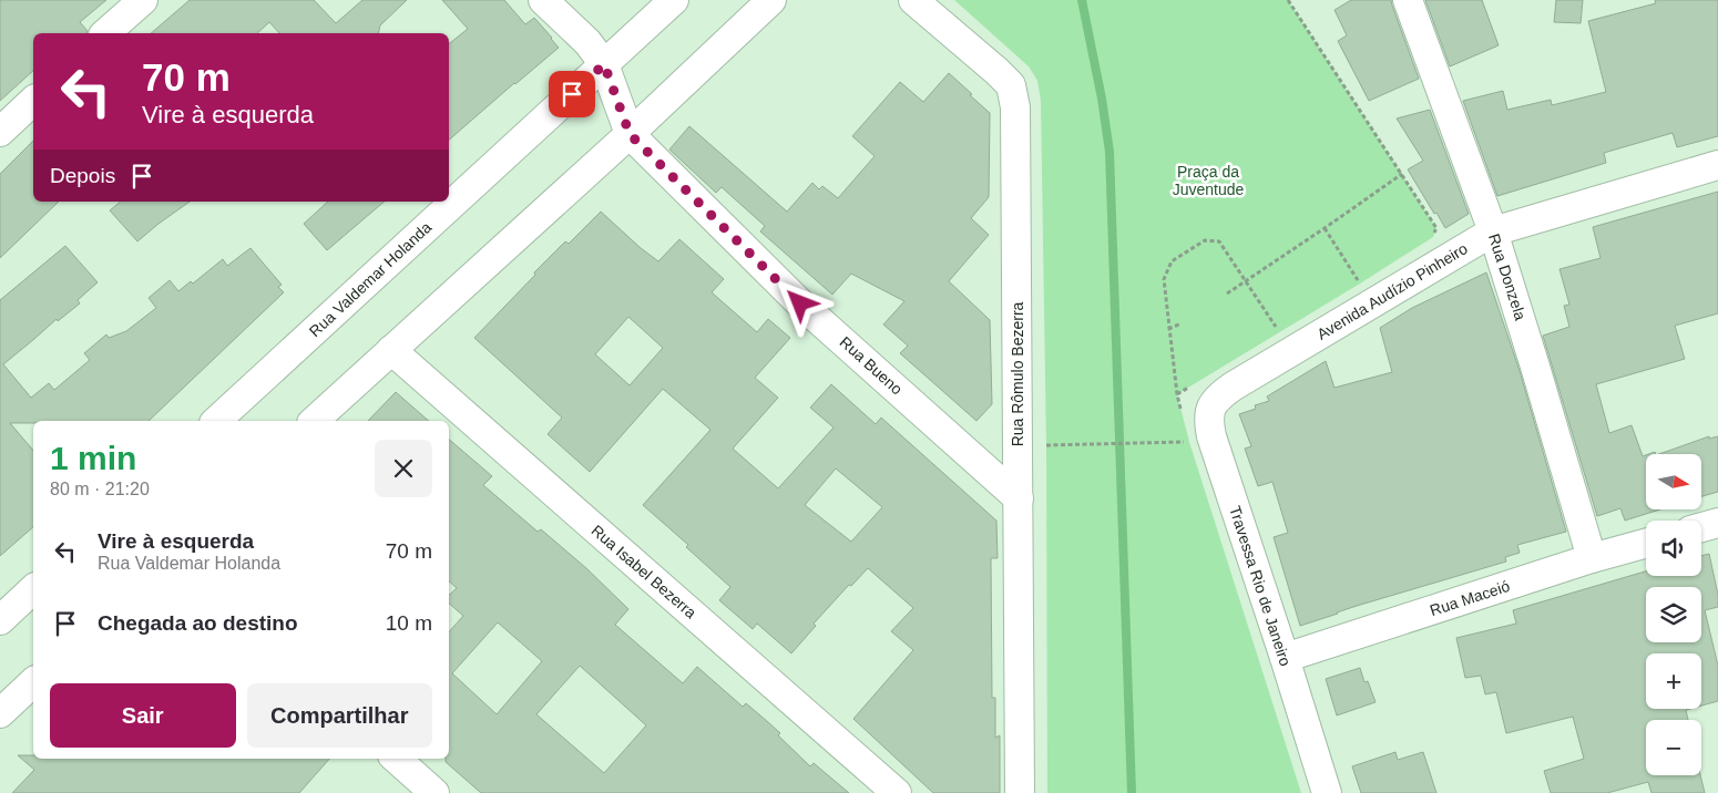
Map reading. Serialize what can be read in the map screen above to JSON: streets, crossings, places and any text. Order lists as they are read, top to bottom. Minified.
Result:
{"streets":{"street":["Rua Donzela","Rua Valdemar Holanda","Avenida Audízio Pinheiro","Rua Bueno","Rua Rômulo Bezerra","Rua Isabel Bezerra","Travessa Rio de Janeiro","Rua Maceió"]},"crossings":[["Rua Donzela","Avenida Audízio Pinheiro"],["Rua Donzela","Rua Maceió"],["Rua Valdemar Holanda","Rua Bueno"],["Avenida Audízio Pinheiro","Travessa Rio de Janeiro"],["Rua Bueno","Rua Rômulo Bezerra"],["Travessa Rio de Janeiro","Rua Maceió"]],"parks":["Praça da Juventude"],"north":"right","page":{"turn":["70 m","Vire à esquerda"],"then":"Depois","heading":["1 min","80 m · 21:20"],"map_buttons":["+","−"],"list":[{"name":"Vire à esquerda","note":"Rua Valdemar Holanda","value":"70 m"},{"name":"Chegada ao destino","value":"10 m"}],"buttons":["Sair","Compartilhar"]}}
